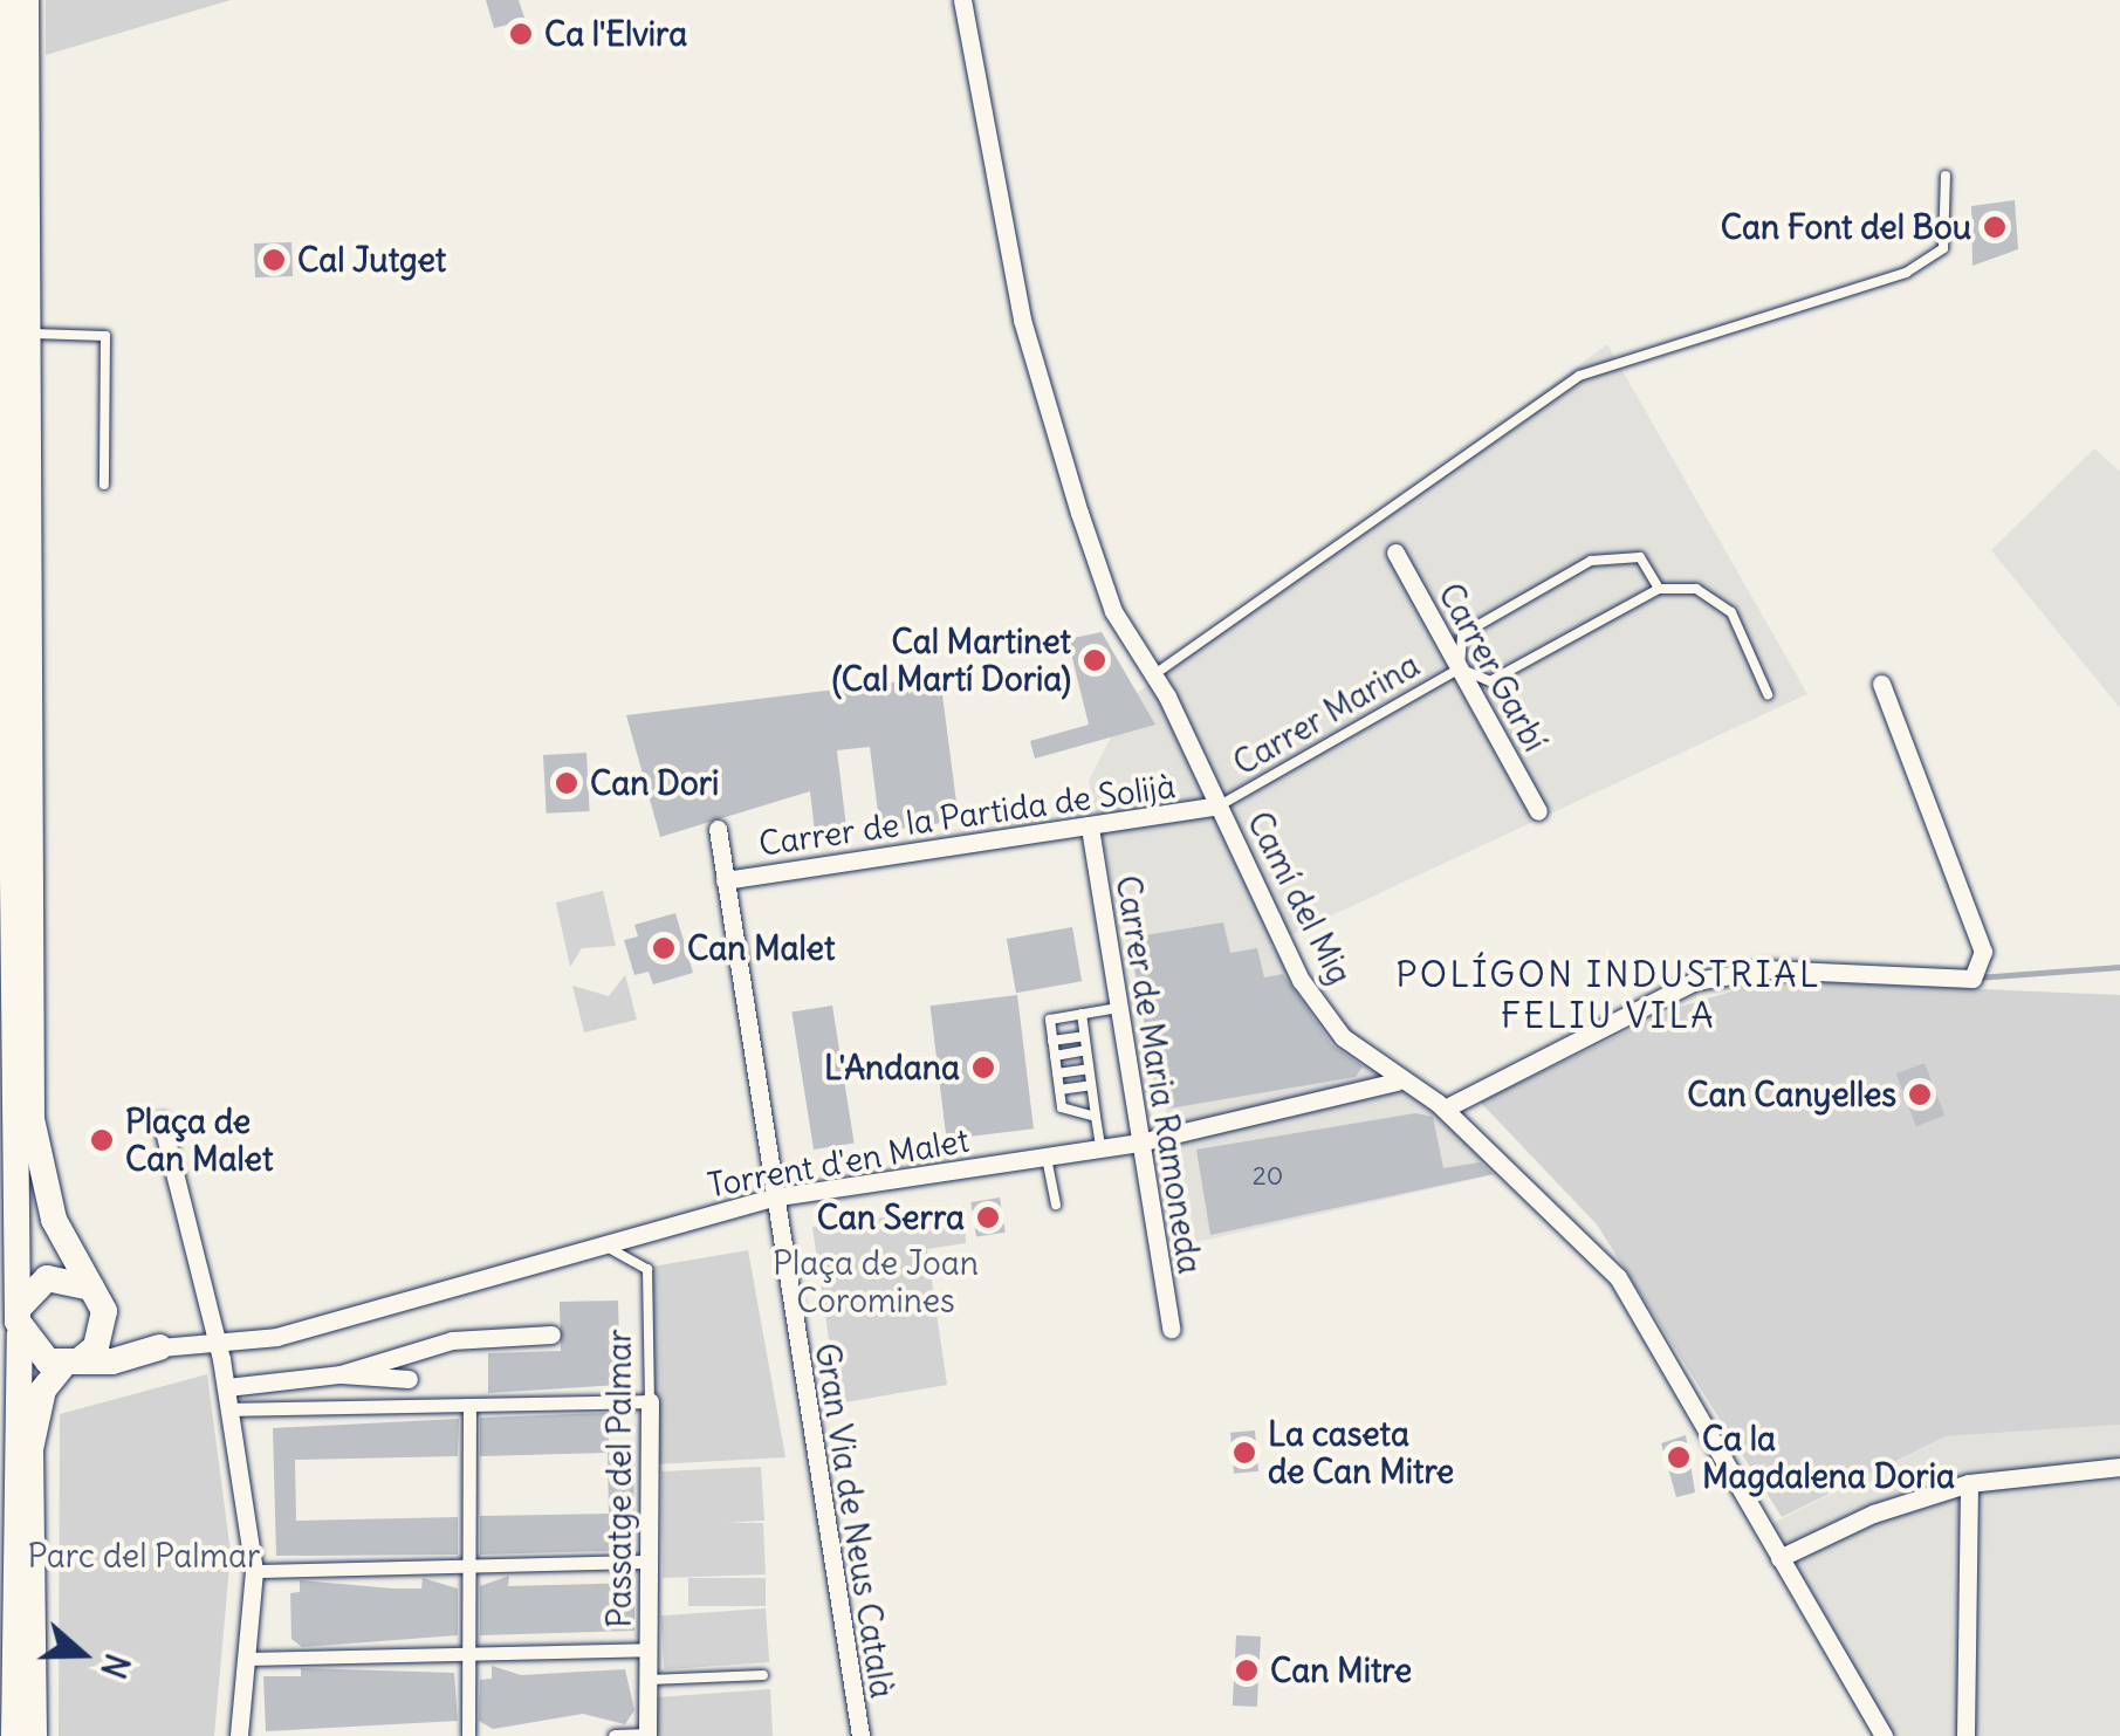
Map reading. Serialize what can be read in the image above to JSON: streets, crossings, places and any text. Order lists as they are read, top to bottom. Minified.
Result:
{"streets":{"street":["Carrer Garbí","Carrer de la Partida de Solijà","Camí del Mig","Carrer de Maria Ramoneda","Torrent d'en Malet","Passatge del Palmar","Gran Via de Neus Català"],"lane":["Carrer Marina"]},"crossings":[["Carrer Garbí","Carrer Marina"],["Carrer Marina","Carrer de la Partida de Solijà"],["Carrer Marina","Camí del Mig"],["Carrer de la Partida de Solijà","Camí del Mig"],["Carrer de la Partida de Solijà","Carrer de Maria Ramoneda"],["Carrer de la Partida de Solijà","Gran Via de Neus Català"],["Camí del Mig","Torrent d'en Malet"],["Carrer de Maria Ramoneda","Torrent d'en Malet"],["Torrent d'en Malet","Passatge del Palmar"],["Torrent d'en Malet","Gran Via de Neus Català"]],"districts":["POLÍGON INDUSTRIAL FELIU VILA"],"parks":["Plaça de Joan Coromines","Parc del Palmar"],"places":["Ca l'Elvira","Can Font del Bou","Cal Jutget","Cal Martinet (Cal Martí Doria)","Can Dori","Can Malet","L'Andana","Can Canyelles","Plaça de Can Malet","Can Serra","La caseta de Can Mitre","Ca la Magdalena Doria","Can Mitre"],"house_numbers":["20"],"north":"right"}
